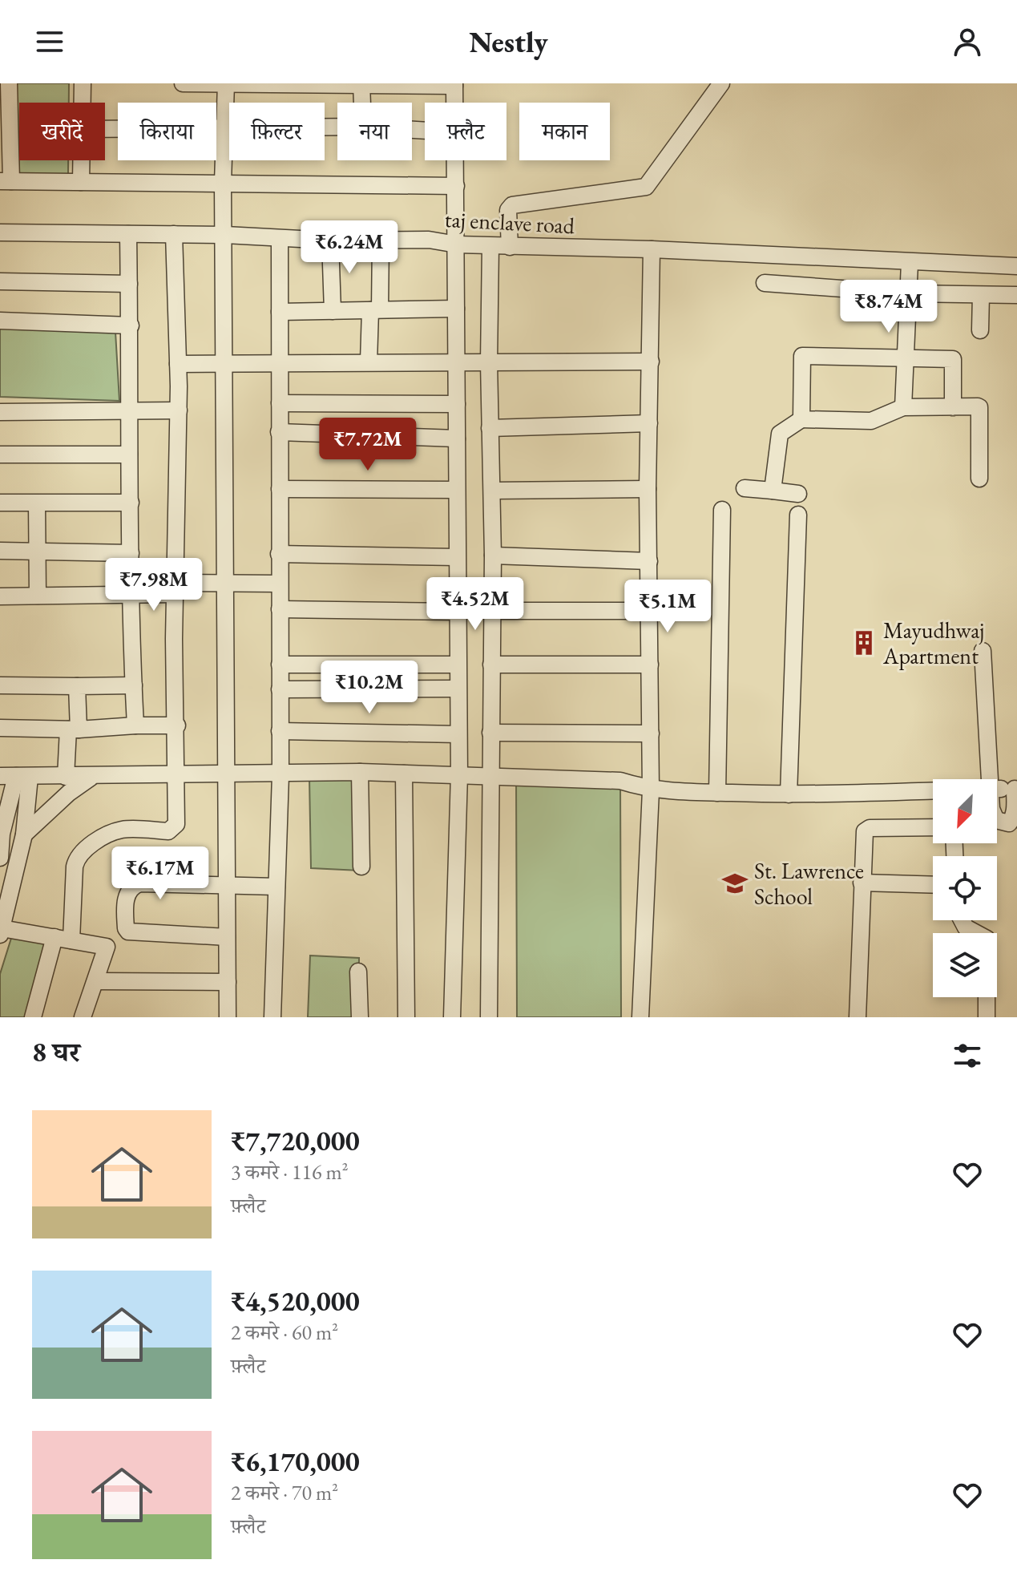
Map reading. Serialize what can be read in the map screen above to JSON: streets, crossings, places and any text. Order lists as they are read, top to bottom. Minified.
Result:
{"streets":{"street":["taj enclave road"]},"places":{"building":["Mayudhwaj Apartment"],"school or university":["St. Lawrence School"]},"north":"bottom left","page":{"header":"Nestly","chip":["खरीदें","किराया","फ़िल्टर","नया","फ़्लैट","मकान"],"price":["₹6.24M","₹8.74M","₹7.72M","₹7.98M","₹4.52M","₹5.1M","₹10.2M","₹6.17M"],"heading":"8 घर","list":[{"name":"₹7,720,000","note":"3 कमरे · 116 m² · फ़्लैट"},{"name":"₹4,520,000","note":"2 कमरे · 60 m² · फ़्लैट"},{"name":"₹6,170,000","note":"2 कमरे · 70 m² · फ़्लैट"}]}}
